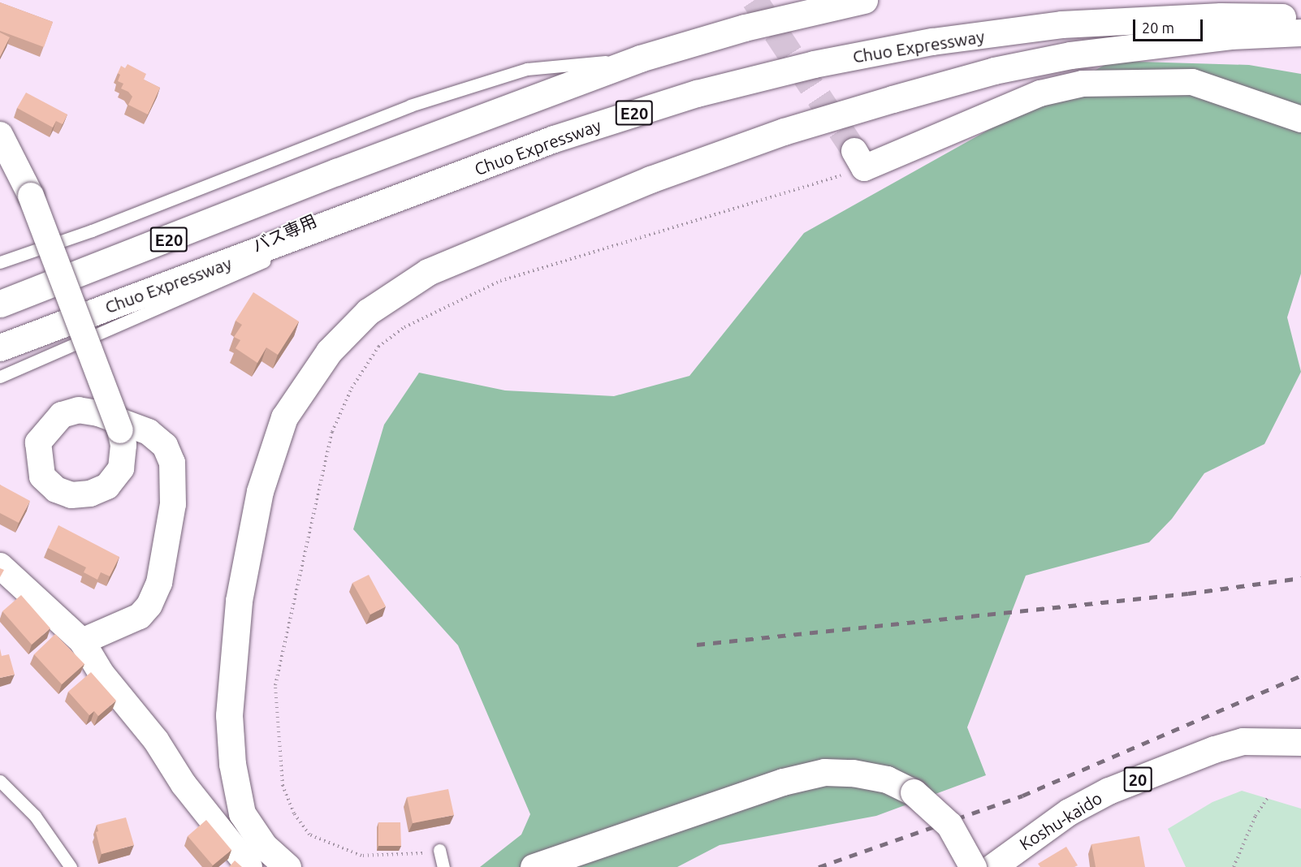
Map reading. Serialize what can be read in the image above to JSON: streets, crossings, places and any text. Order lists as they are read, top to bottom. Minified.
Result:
{"streets":{"highway":["Chuo Expressway","E20","20","Koshu-kaido"],"lane":["バス専用"]},"crossings":[["Chuo Expressway","バス専用"]],"scale_bar":"20 m"}
